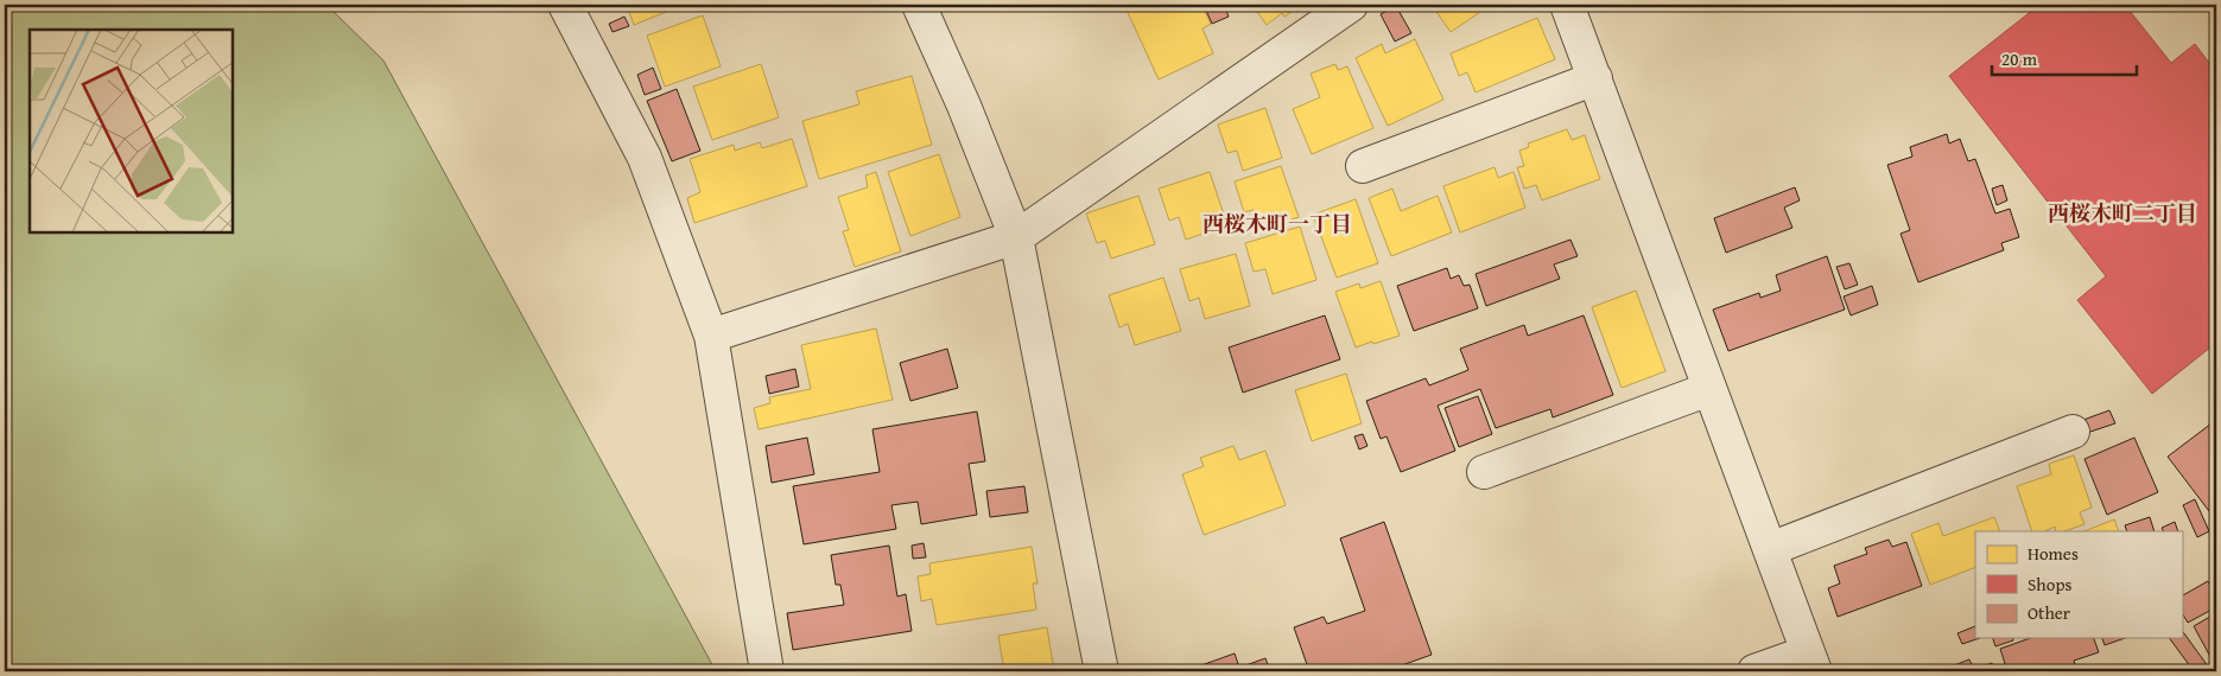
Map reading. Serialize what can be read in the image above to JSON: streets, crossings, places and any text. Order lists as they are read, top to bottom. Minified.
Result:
{"districts":["西桜木町二丁目","西桜木町一丁目"],"legend":["Homes","Shops","Other"],"scale_bar":"20 m"}
